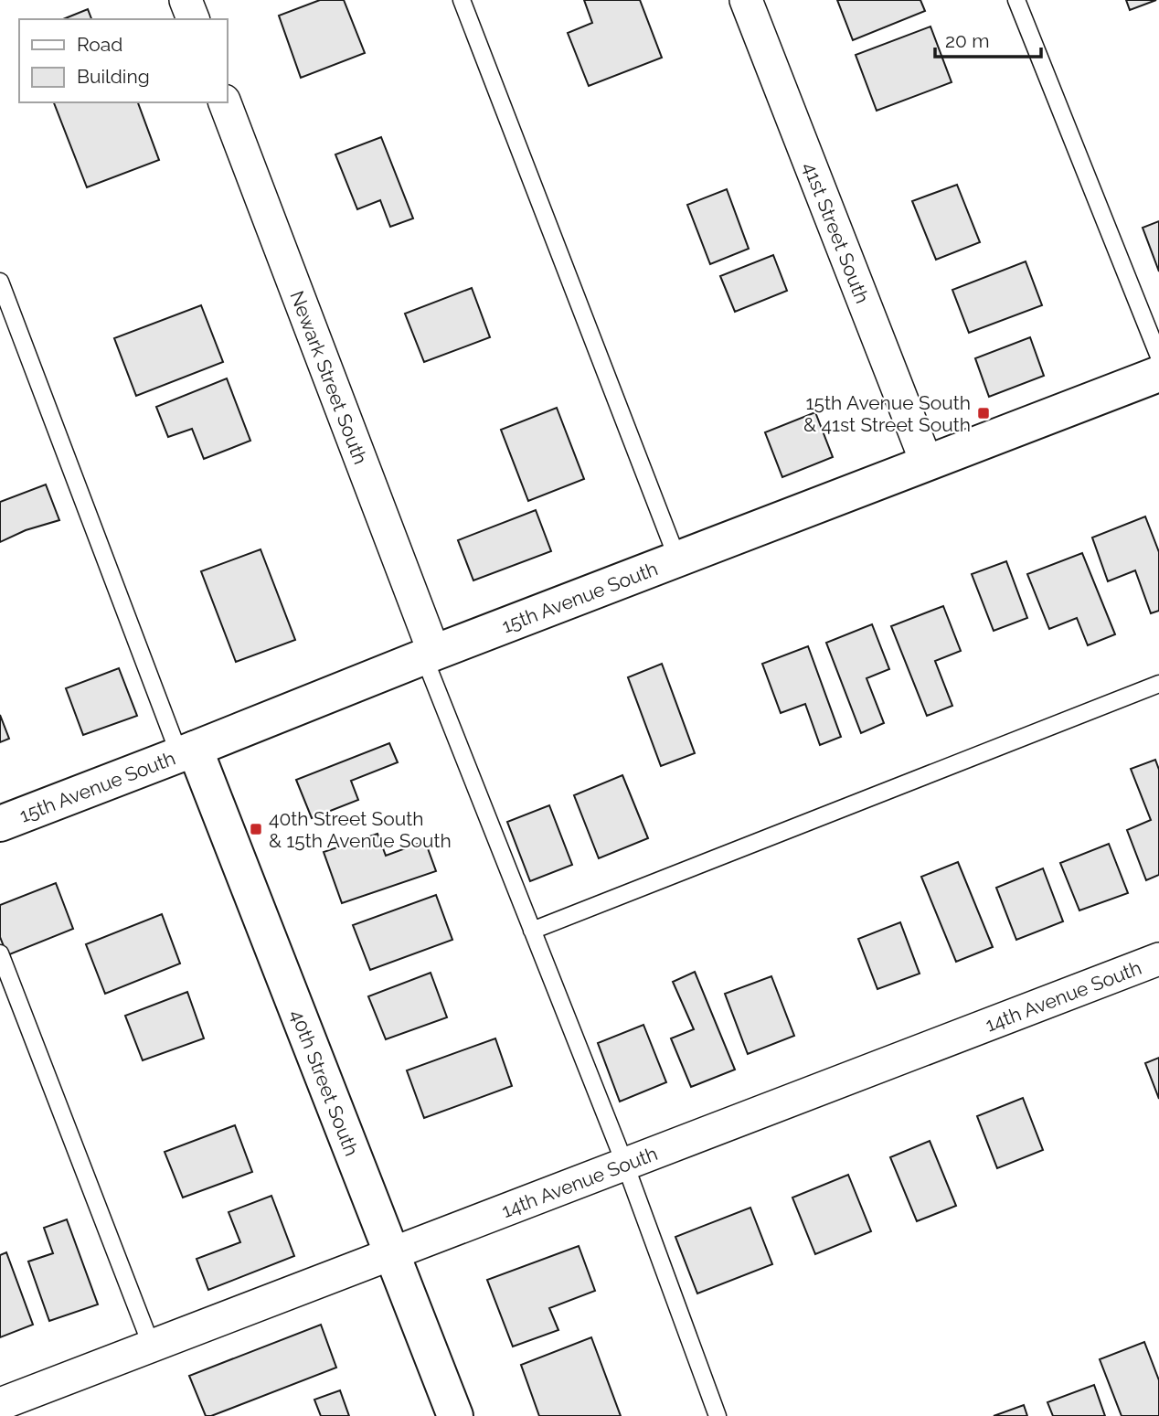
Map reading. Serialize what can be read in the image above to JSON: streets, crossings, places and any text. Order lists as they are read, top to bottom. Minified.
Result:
{"streets":{"street":["41st Street South","Newark Street South","15th Avenue South","14th Avenue South","40th Street South"]},"crossings":[["41st Street South","15th Avenue South"],["Newark Street South","15th Avenue South"],["15th Avenue South","40th Street South"],["14th Avenue South","40th Street South"]],"places":{"transit":["15th Avenue South & 41st Street South","40th Street South & 15th Avenue South"]},"legend":["Road","Building"],"scale_bar":"20 m"}
